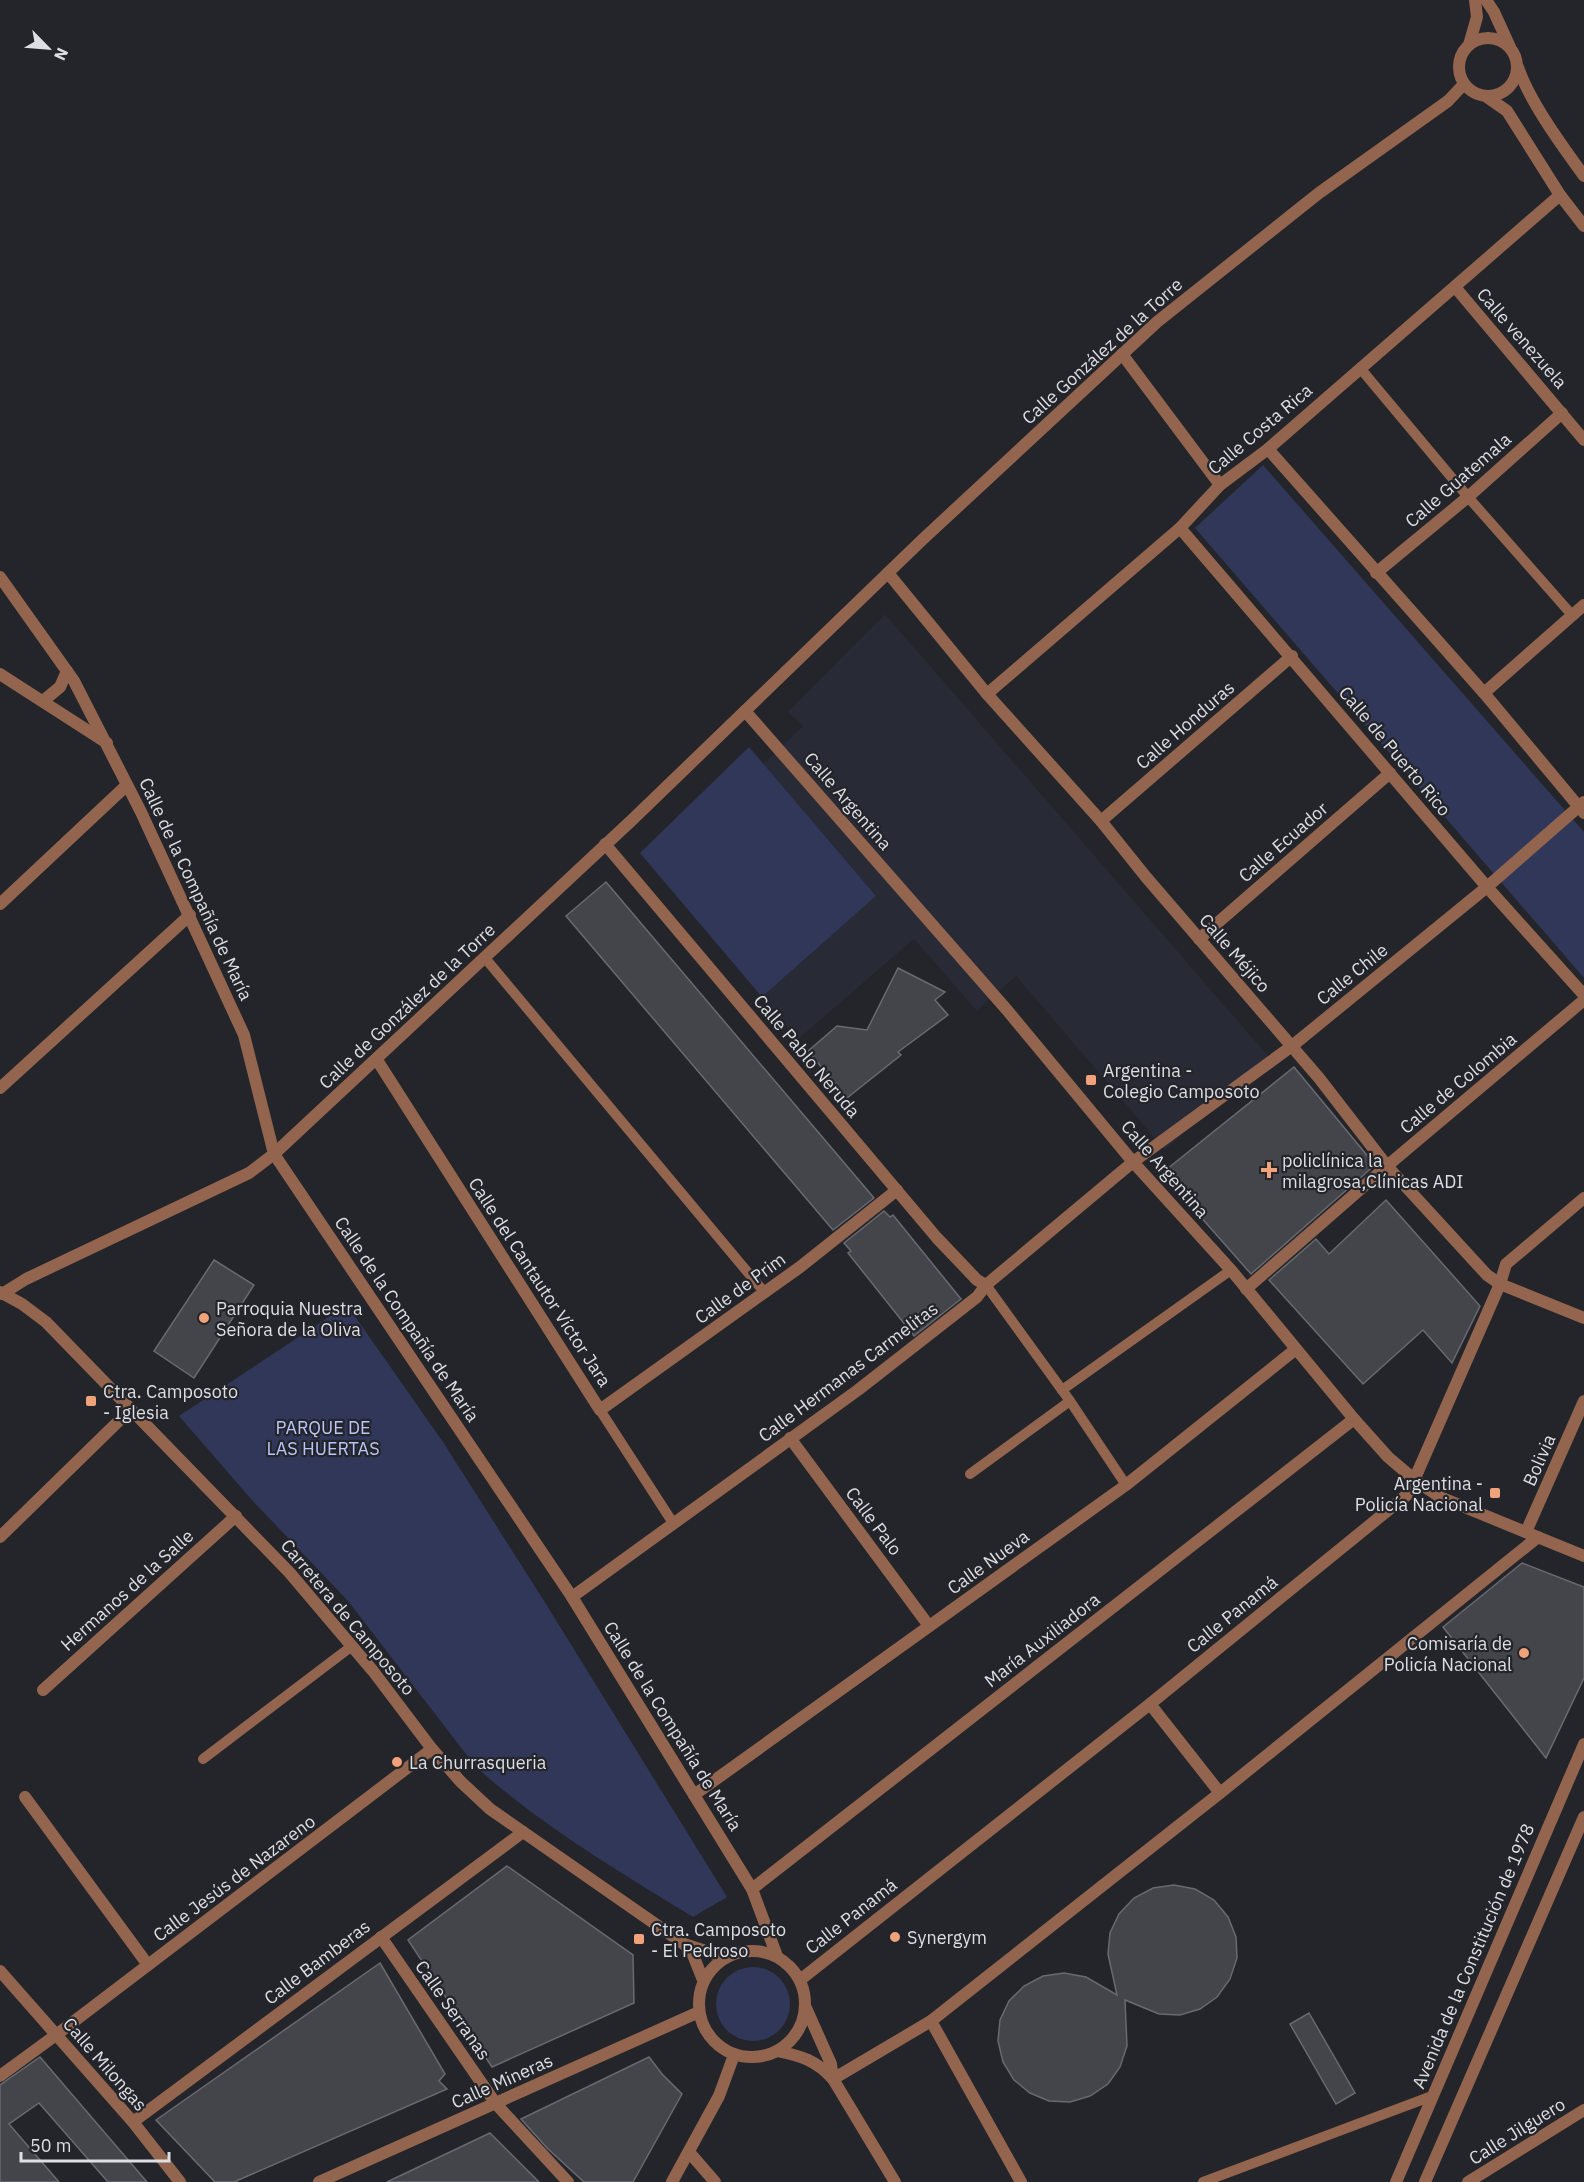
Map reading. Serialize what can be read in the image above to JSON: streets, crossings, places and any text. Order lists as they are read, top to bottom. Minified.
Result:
{"streets":{"street":["Calle venezuela","Calle González de la Torre","Calle Costa Rica","Calle Guatemala","Calle Honduras","Calle de Puerto Rico","Calle Argentina","Calle Ecuador","Calle de la Compañía de María","Calle Méjico","Calle Chile","Calle de González de la Torre","Calle Pablo Neruda","Calle de Colombia","Calle del Cantautor Víctor Jara","Calle de Prim","Calle Hermanas Carmelitas","Bolivia","Calle Palo","Calle Nueva","Hermanos de la Salle","Calle Panamá","Carretera de Camposoto","María Auxiliadora","Calle Jesús de Nazareno","Avenida de la Constitución de 1978","Calle Bamberas","Calle Serranas","Calle Milongas","Calle Mineras","Calle Jilguero"]},"crossings":[["Calle venezuela","Calle Costa Rica"],["Calle venezuela","Calle Guatemala"],["Calle González de la Torre","Calle Méjico"],["Calle González de la Torre","Calle de González de la Torre"],["Calle Costa Rica","Calle de Puerto Rico"],["Calle Costa Rica","Calle Méjico"],["Calle Honduras","Calle de Puerto Rico"],["Calle Honduras","Calle Méjico"],["Calle de Puerto Rico","Calle Ecuador"],["Calle de Puerto Rico","Calle Chile"],["Calle Argentina","Calle Chile"],["Calle Argentina","Calle de González de la Torre"],["Calle Argentina","Calle de Colombia"],["Calle Argentina","Calle Hermanas Carmelitas"],["Calle Argentina","Bolivia"],["Calle Argentina","Calle Nueva"],["Calle Argentina","Calle Panamá"],["Calle Argentina","María Auxiliadora"],["Calle Ecuador","Calle Méjico"],["Calle de la Compañía de María","Calle de González de la Torre"],["Calle de la Compañía de María","Calle Hermanas Carmelitas"],["Calle de la Compañía de María","Calle Nueva"],["Calle de la Compañía de María","Calle Panamá"],["Calle de la Compañía de María","Carretera de Camposoto"],["Calle de la Compañía de María","María Auxiliadora"],["Calle de la Compañía de María","Calle Mineras"],["Calle Méjico","Calle Chile"],["Calle Méjico","Calle de Colombia"],["Calle Méjico","Calle Panamá"],["Calle Chile","Calle Hermanas Carmelitas"],["Calle de González de la Torre","Calle Pablo Neruda"],["Calle de González de la Torre","Calle del Cantautor Víctor Jara"],["Calle de González de la Torre","Carretera de Camposoto"],["Calle Pablo Neruda","Calle de Prim"],["Calle Pablo Neruda","Calle Hermanas Carmelitas"],["Calle del Cantautor Víctor Jara","Calle de Prim"],["Calle del Cantautor Víctor Jara","Calle Hermanas Carmelitas"],["Calle Hermanas Carmelitas","Calle Palo"],["Calle Palo","Calle Nueva"],["Hermanos de la Salle","Carretera de Camposoto"],["Calle Panamá","Carretera de Camposoto"],["Calle Panamá","Calle Mineras"],["Carretera de Camposoto","Calle Jesús de Nazareno"],["Carretera de Camposoto","Calle Bamberas"],["Carretera de Camposoto","Calle Mineras"],["Calle Jesús de Nazareno","Calle Milongas"],["Calle Bamberas","Calle Serranas"],["Calle Bamberas","Calle Milongas"],["Calle Serranas","Calle Mineras"]],"parks":["PARQUE DE LAS HUERTAS"],"places":{"transit":["Argentina - Colegio Camposoto","Ctra. Camposoto - Iglesia","Argentina - Policía Nacional","Ctra. Camposoto - El Pedroso"],"health":["policlínica la milagrosa,Clínicas ADI"],"other":["Parroquia Nuestra Señora de la Oliva","Comisaría de Policía Nacional","La Churrasqueria","Synergym"]},"scale_bar":"50 m","north":"bottom right"}
